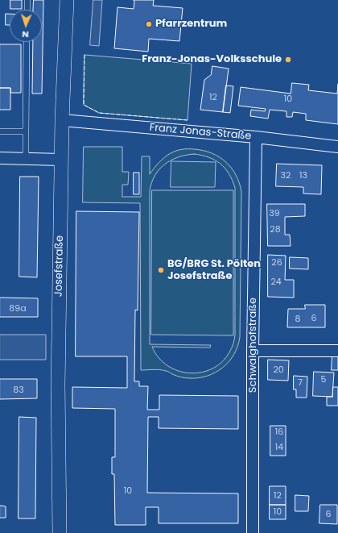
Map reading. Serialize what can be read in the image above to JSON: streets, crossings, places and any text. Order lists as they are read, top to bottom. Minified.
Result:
{"streets":{"street":["Franz Jonas-Straße","Josefstraße","Schwaighofstraße"]},"crossings":[["Franz Jonas-Straße","Josefstraße"],["Franz Jonas-Straße","Schwaighofstraße"]],"places":["Pfarrzentrum","Franz-Jonas-Volksschule","BG/BRG St. Pölten Josefstraße"],"house_numbers":["12","10","32","13","39","28","26","24","89a","6","8","20","5","7","83","16","14","10","12","10","6"],"north":"bottom"}
